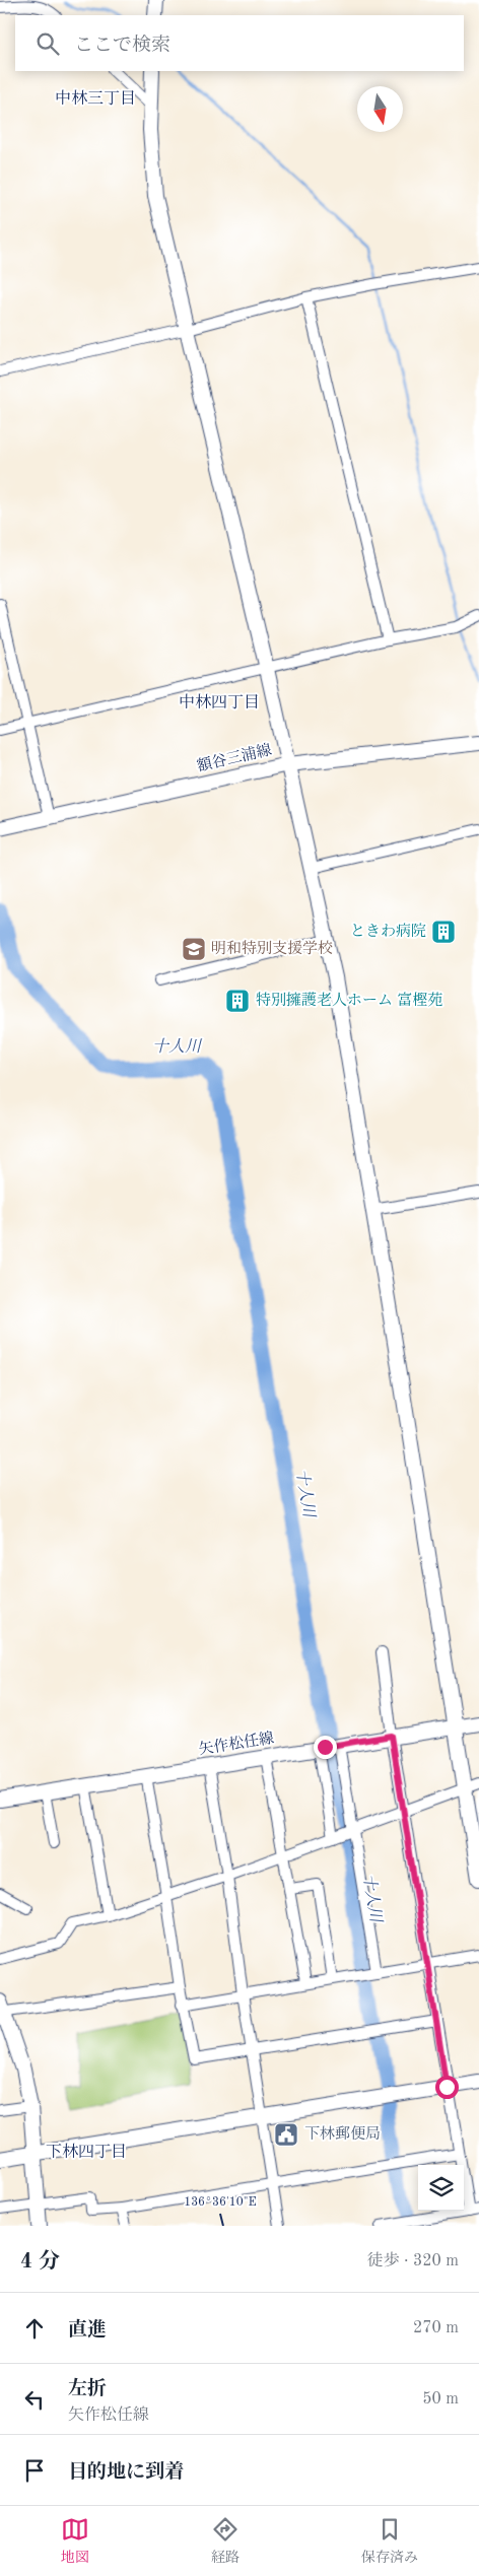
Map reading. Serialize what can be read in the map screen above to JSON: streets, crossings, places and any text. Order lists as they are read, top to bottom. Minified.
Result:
{"streets":{"street":["額谷三浦線","矢作松任線"]},"districts":["中林三丁目","中林四丁目","下林四丁目"],"water":["十人川"],"places":{"building":["ときわ病院","特別擁護老人ホーム 富樫苑"],"school or university":["明和特別支援学校"],"public building":["下林郵便局"]},"north":"bottom","page":{"search":"ここで検索","heading":["4 分","徒歩 · 320 m"],"list":[["直進","270 m"],["左折","矢作松任線","50 m"],"目的地に到着"],"nav":["地図","経路","保存済み"]},"coordinates":["136°36'10\"E"]}
